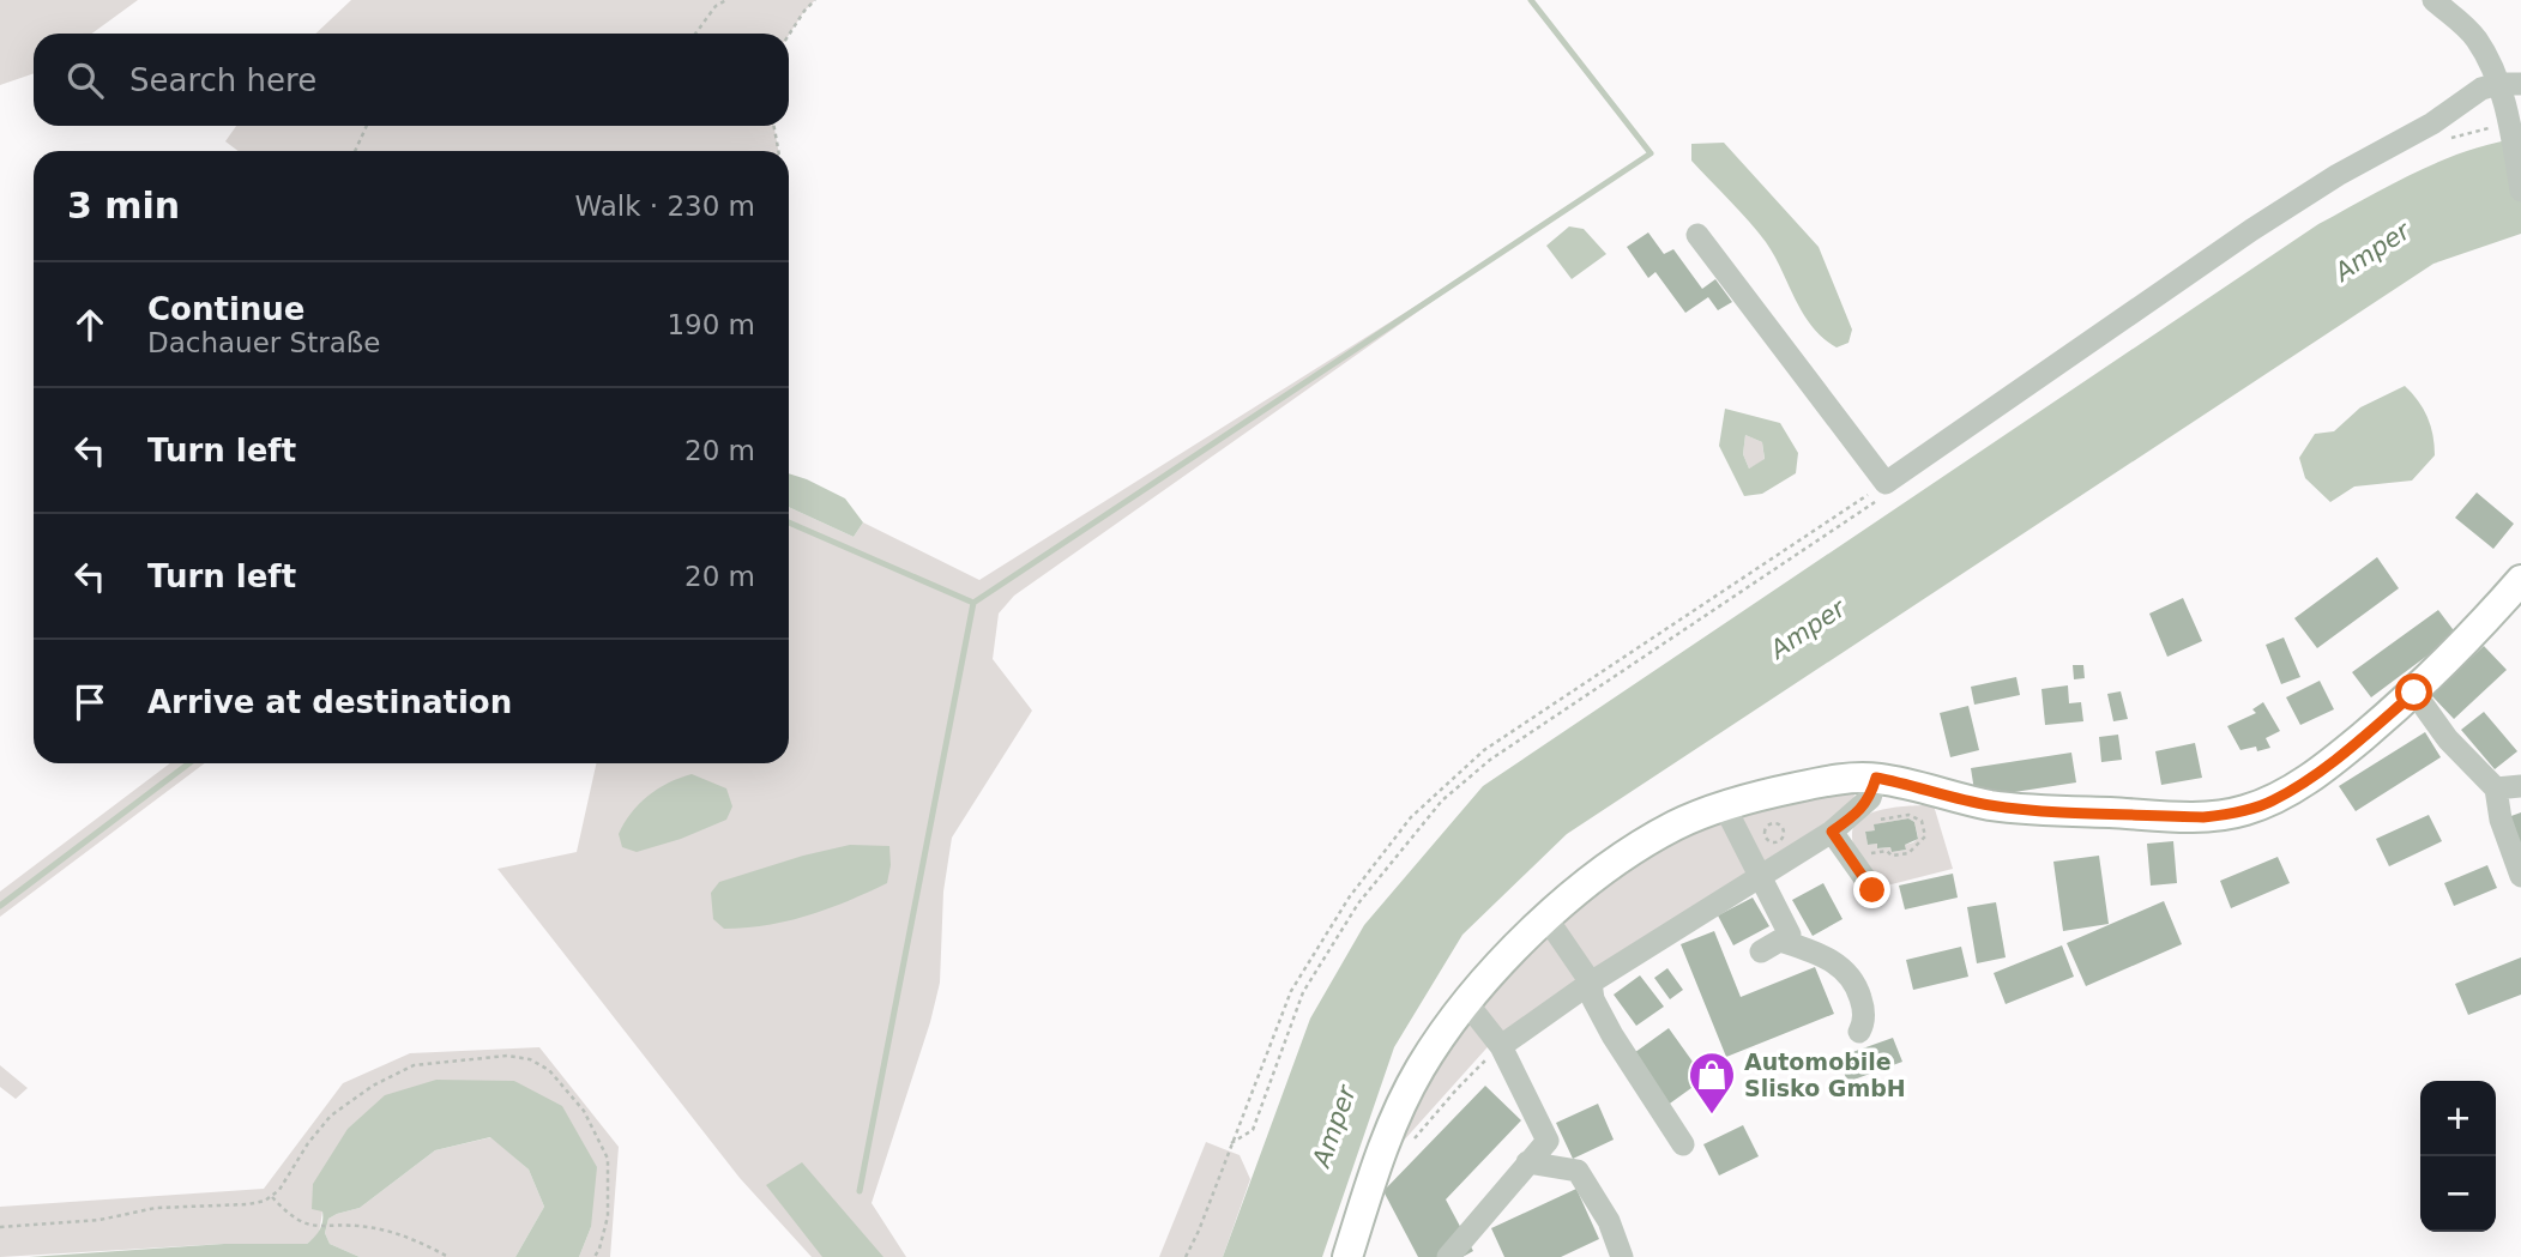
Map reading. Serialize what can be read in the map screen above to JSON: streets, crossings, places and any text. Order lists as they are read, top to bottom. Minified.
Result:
{"water":["Amper"],"places":{"shop":["Automobile Slisko GmbH"]},"page":{"search":"Search here","heading":["3 min","Walk · 230 m"],"list":[["Continue","Dachauer Straße","190 m"],["Turn left","20 m"],["Turn left","20 m"],"Arrive at destination"],"map_buttons":["+","−"]}}
